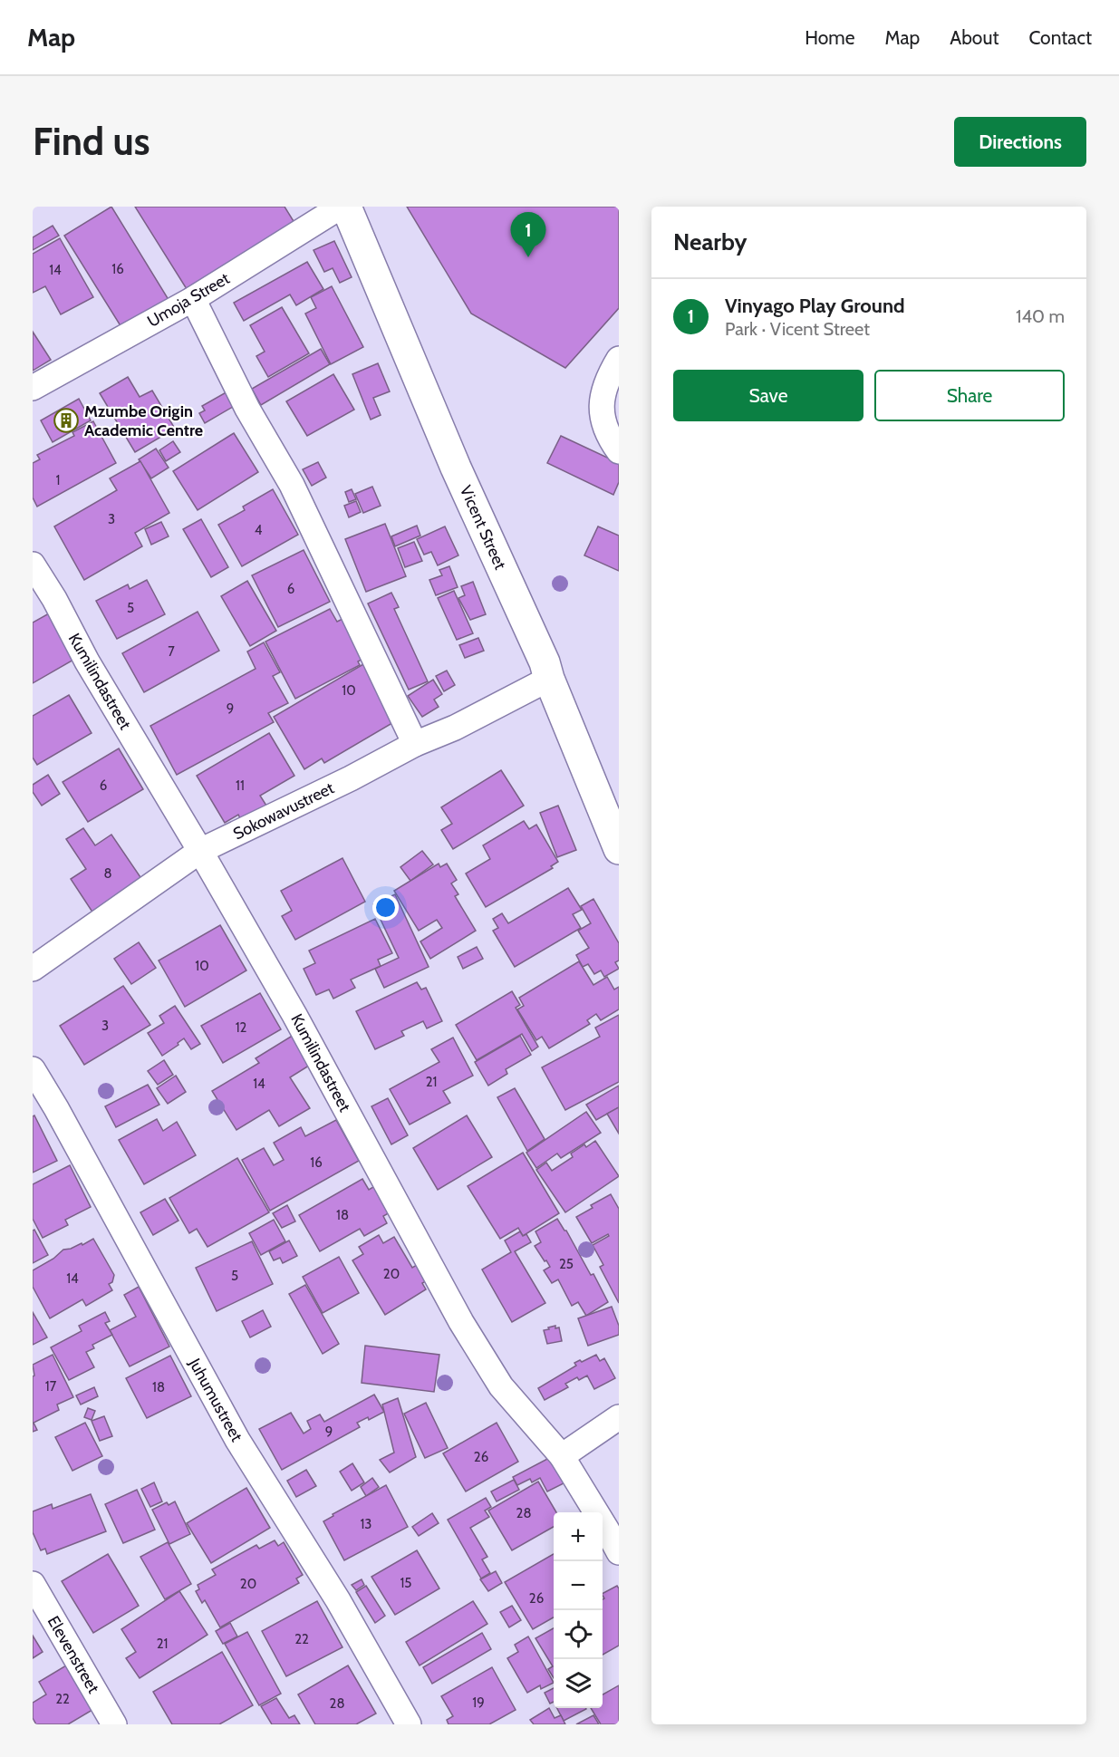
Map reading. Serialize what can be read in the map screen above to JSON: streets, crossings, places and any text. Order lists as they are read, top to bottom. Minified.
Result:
{"streets":{"street":["Umoja Street","Vicent Street","Kumilindastreet","Sokowavustreet","Juhumustreet","Elevenstreet"]},"crossings":[["Vicent Street","Sokowavustreet"],["Kumilindastreet","Sokowavustreet"]],"places":{"building":["Mzumbe Origin Academic Centre"]},"house_numbers":["16","14","1","3","4","6","5","7","10","9","6","11","8","10","3","12","21","14","16","18","25","20","5","14","17","18","9","26","28","13","15","20","26","22","21","22","19","28"],"page":{"header":"Map","nav":["Home","Map","About","Contact"],"buttons":["Directions",["Save","Share"]],"title":"Find us","heading":"Nearby","pins":"1","list":[{"mark":"1","name":"Vinyago Play Ground","note":"Park · Vicent Street","value":"140 m"}],"map_buttons":["+","−"]}}
